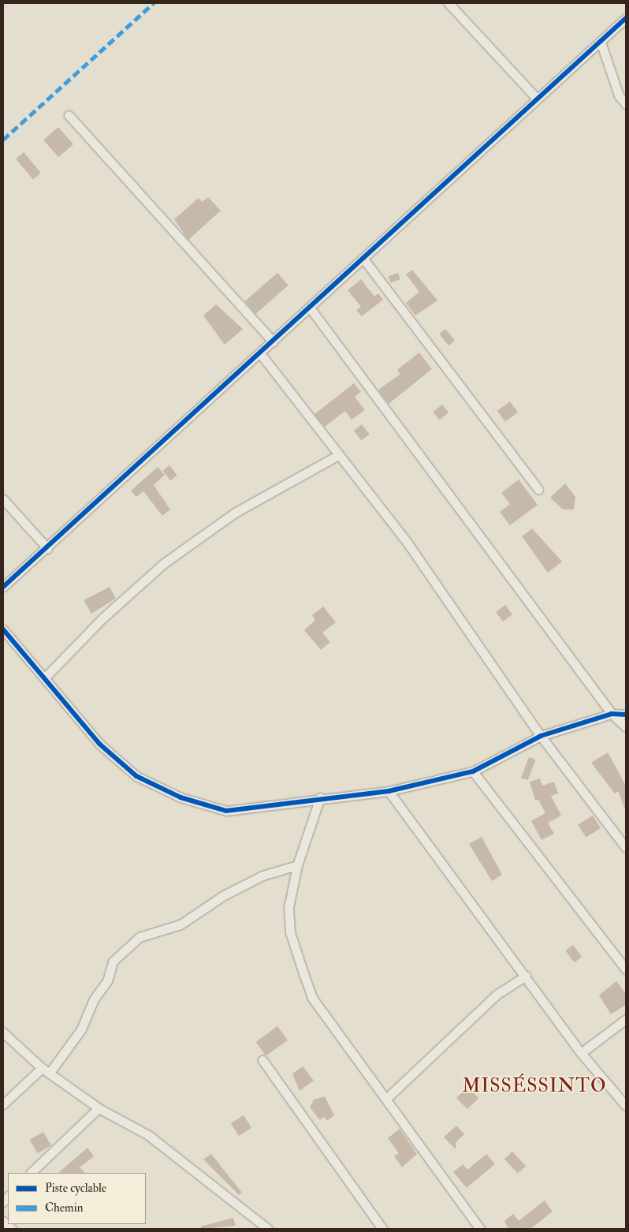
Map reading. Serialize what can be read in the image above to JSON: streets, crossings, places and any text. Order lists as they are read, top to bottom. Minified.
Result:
{"districts":["MISSÉSSINTO"],"legend":["Piste cyclable","Chemin"]}
